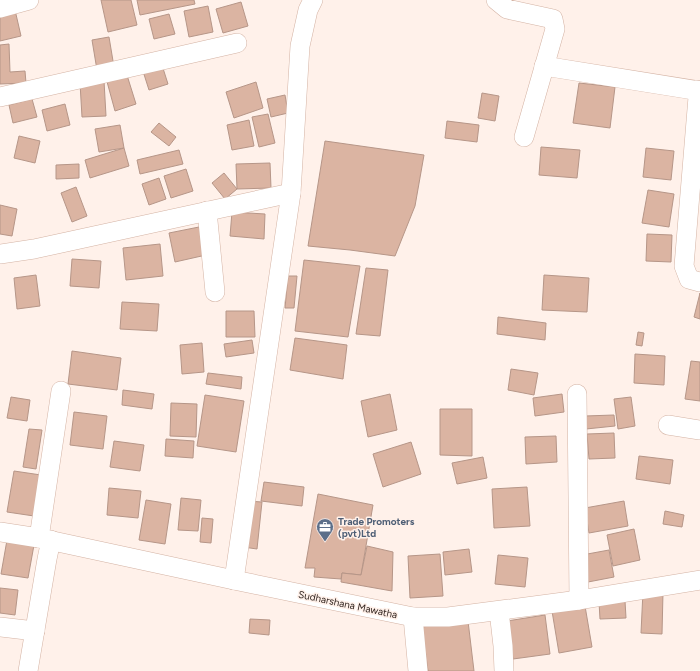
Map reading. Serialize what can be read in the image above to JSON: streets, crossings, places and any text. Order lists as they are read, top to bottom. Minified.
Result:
{"streets":{"street":["Sudharshana Mawatha"]},"places":{"office":["Trade Promoters (pvt)Ltd"]}}
